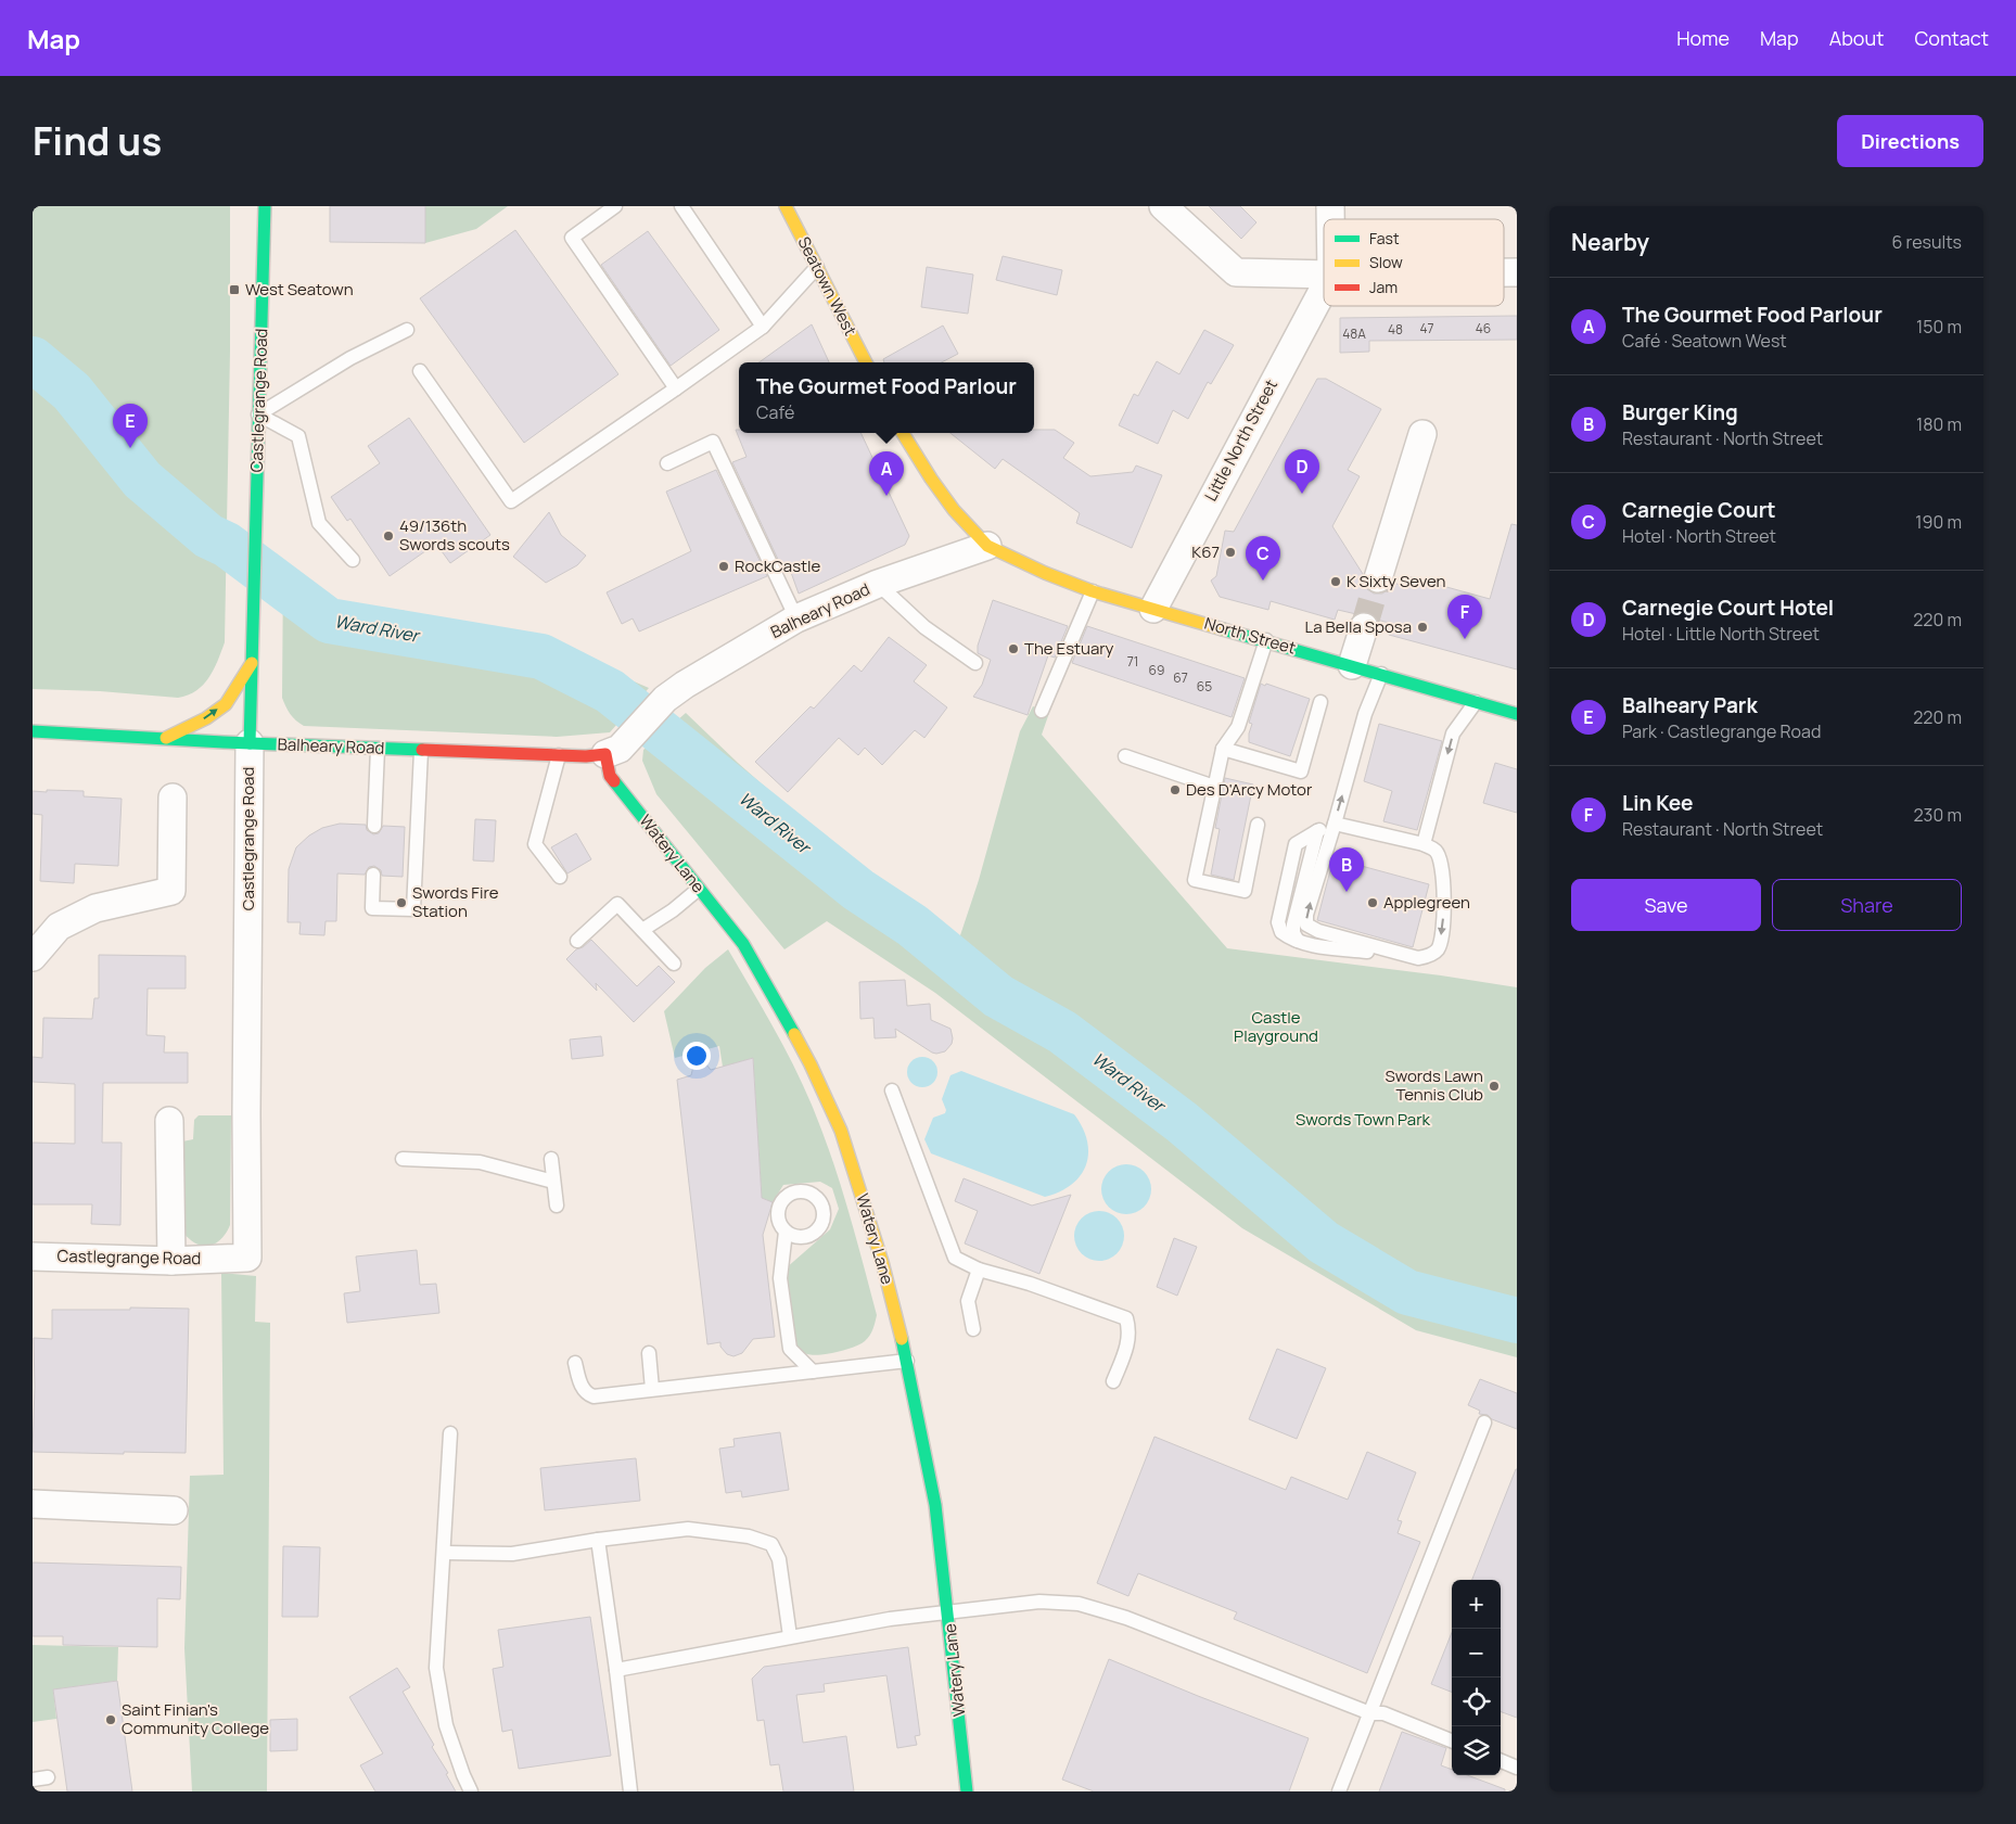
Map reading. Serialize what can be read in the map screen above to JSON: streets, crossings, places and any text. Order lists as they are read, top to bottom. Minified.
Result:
{"streets":{"main road":["Seatown West","Castlegrange Road","Balheary Road","North Street","Watery Lane"],"street":["Little North Street"]},"crossings":[["Castlegrange Road","Balheary Road"],["Little North Street","North Street"],["Balheary Road","North Street"],["Balheary Road","Watery Lane"]],"water":["Ward River"],"parks":["Castle Playground","Swords Town Park"],"places":{"transit":["West Seatown"],"other":["49/136th Swords scouts","K67","RockCastle","K Sixty Seven","La Bella Sposa","The Estuary","Des D'Arcy Motor","Swords Fire Station","Applegreen","Swords Lawn Tennis Club","Saint Finian's Community College"]},"house_numbers":["47","46","48","48A","71","69","67","65"],"legend":["Fast","Slow","Jam"],"page":{"header":"Map","nav":["Home","Map","About","Contact"],"title":"Find us","buttons":["Directions",["Save","Share"]],"heading":["Nearby","6 results"],"list":[{"mark":"A","name":"The Gourmet Food Parlour","note":"Café · Seatown West","value":"150 m"},{"mark":"B","name":"Burger King","note":"Restaurant · North Street","value":"180 m"},{"mark":"C","name":"Carnegie Court","note":"Hotel · North Street","value":"190 m"},{"mark":"D","name":"Carnegie Court Hotel","note":"Hotel · Little North Street","value":"220 m"},{"mark":"E","name":"Balheary Park","note":"Park · Castlegrange Road","value":"220 m"},{"mark":"F","name":"Lin Kee","note":"Restaurant · North Street","value":"230 m"}],"popup":["The Gourmet Food Parlour","Café"],"pins":["E","D","A","C","F","B"],"map_buttons":["+","−"]}}
